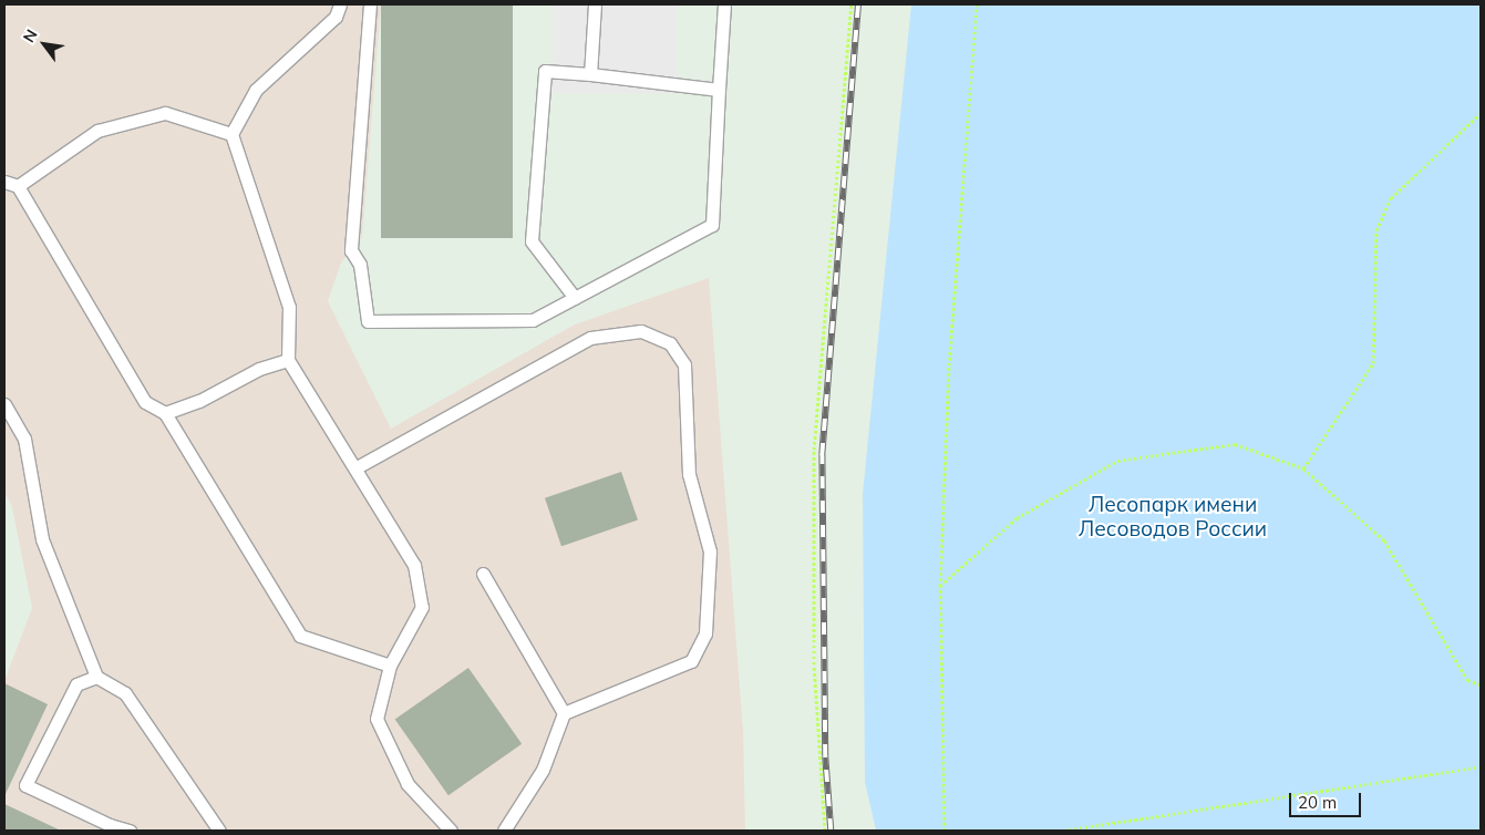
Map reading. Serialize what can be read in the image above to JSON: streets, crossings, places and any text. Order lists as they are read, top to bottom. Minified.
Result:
{"parks":["Лесопарк имени Лесоводов России"],"scale_bar":"20 m","north":"top left"}
